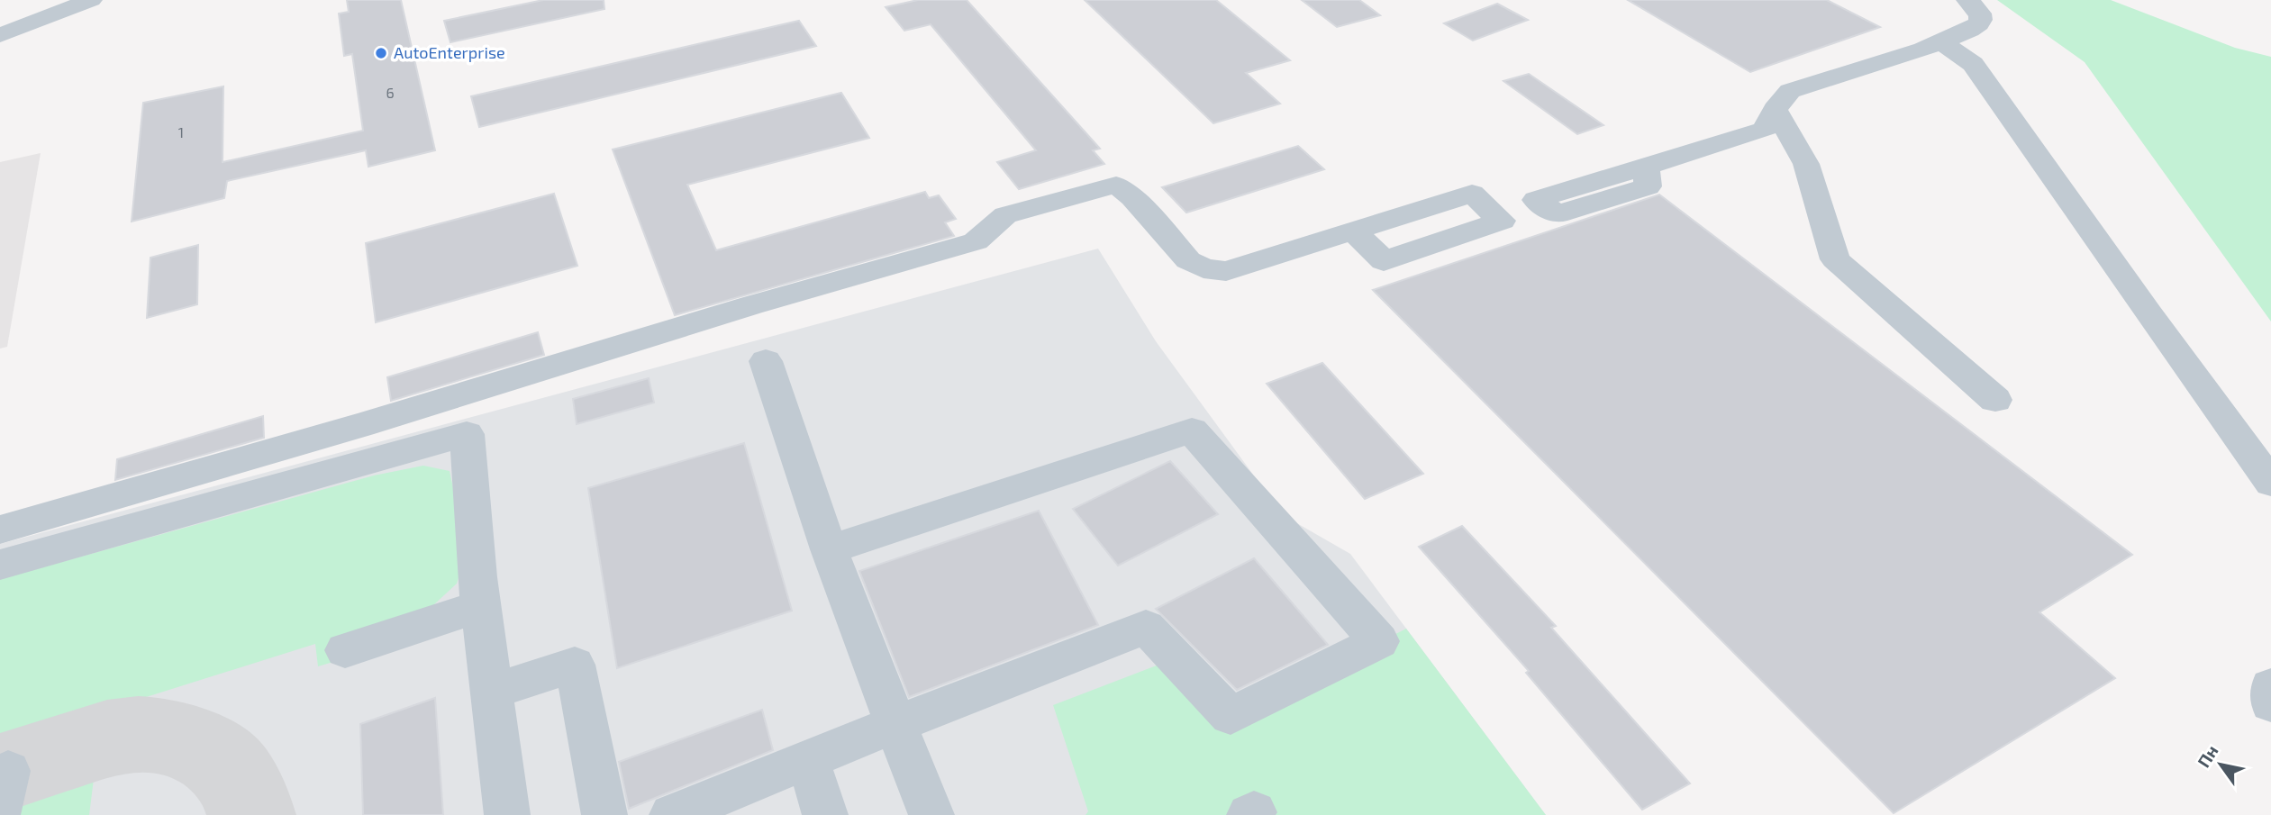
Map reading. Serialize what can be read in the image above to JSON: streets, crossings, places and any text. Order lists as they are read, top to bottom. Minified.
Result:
{"places":["AutoEnterprise"],"house_numbers":["6","1"],"north":"top left"}
